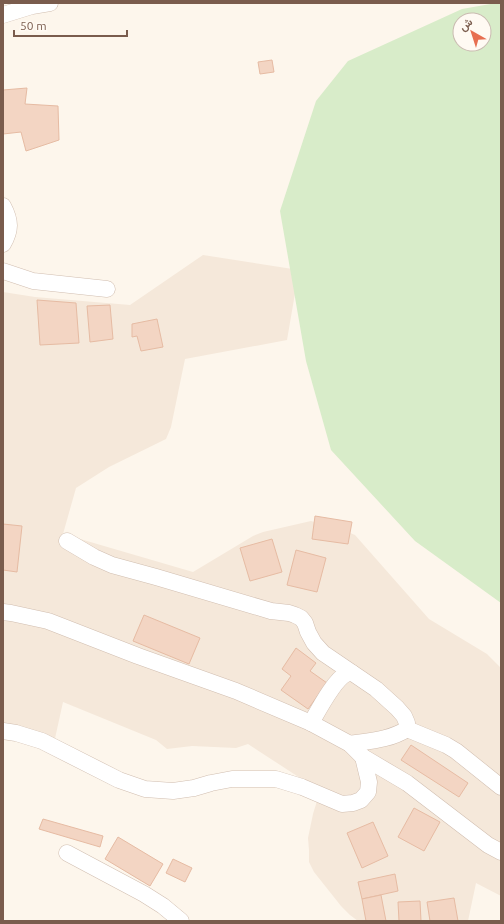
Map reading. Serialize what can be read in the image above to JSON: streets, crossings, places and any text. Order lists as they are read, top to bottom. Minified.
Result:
{"scale_bar":"50 m","north":"top left"}
